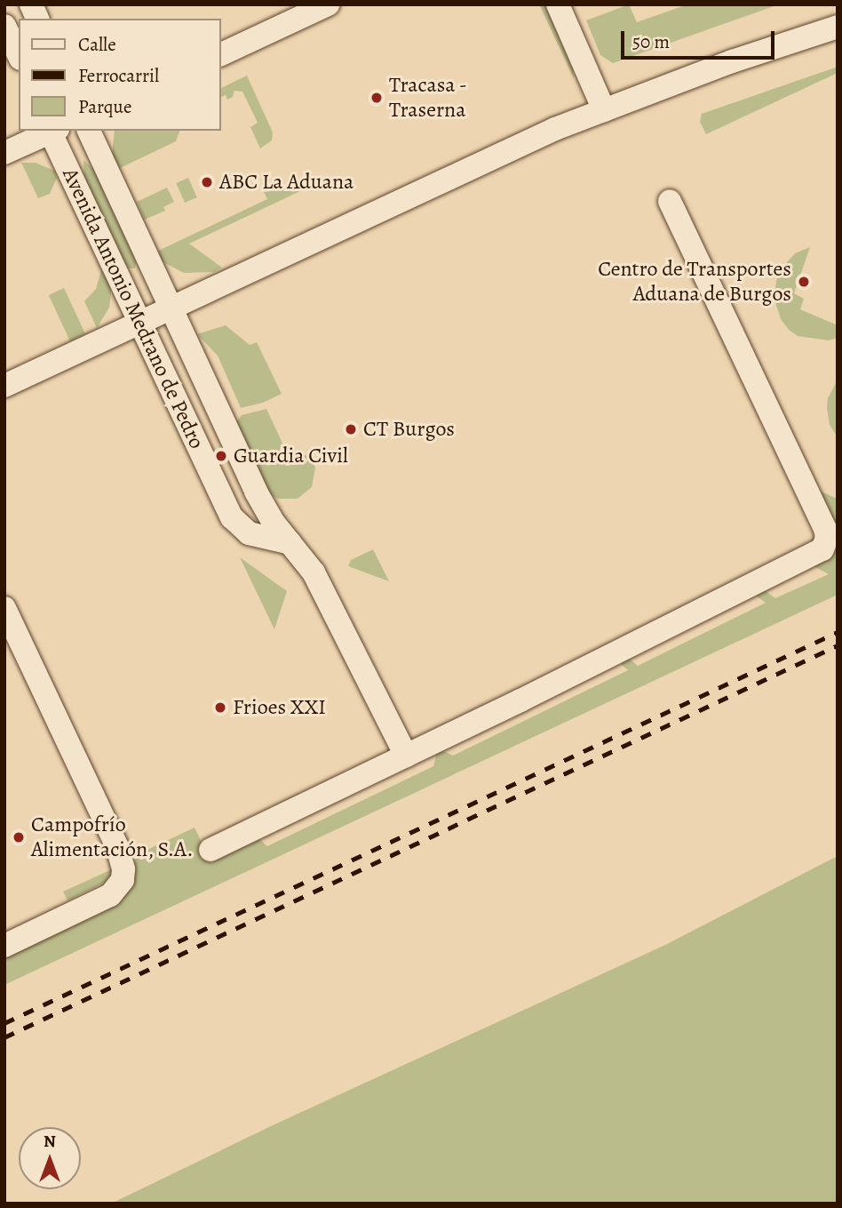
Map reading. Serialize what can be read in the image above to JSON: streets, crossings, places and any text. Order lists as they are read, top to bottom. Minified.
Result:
{"streets":{"street":["Avenida Antonio Medrano de Pedro"]},"places":["Tracasa - Traserna","ABC La Aduana","Centro de Transportes Aduana de Burgos","CT Burgos","Guardia Civil","Frioes XXI","Campofrío Alimentación, S.A."],"legend":["Calle","Ferrocarril","Parque"],"scale_bar":"50 m","north":"top"}
